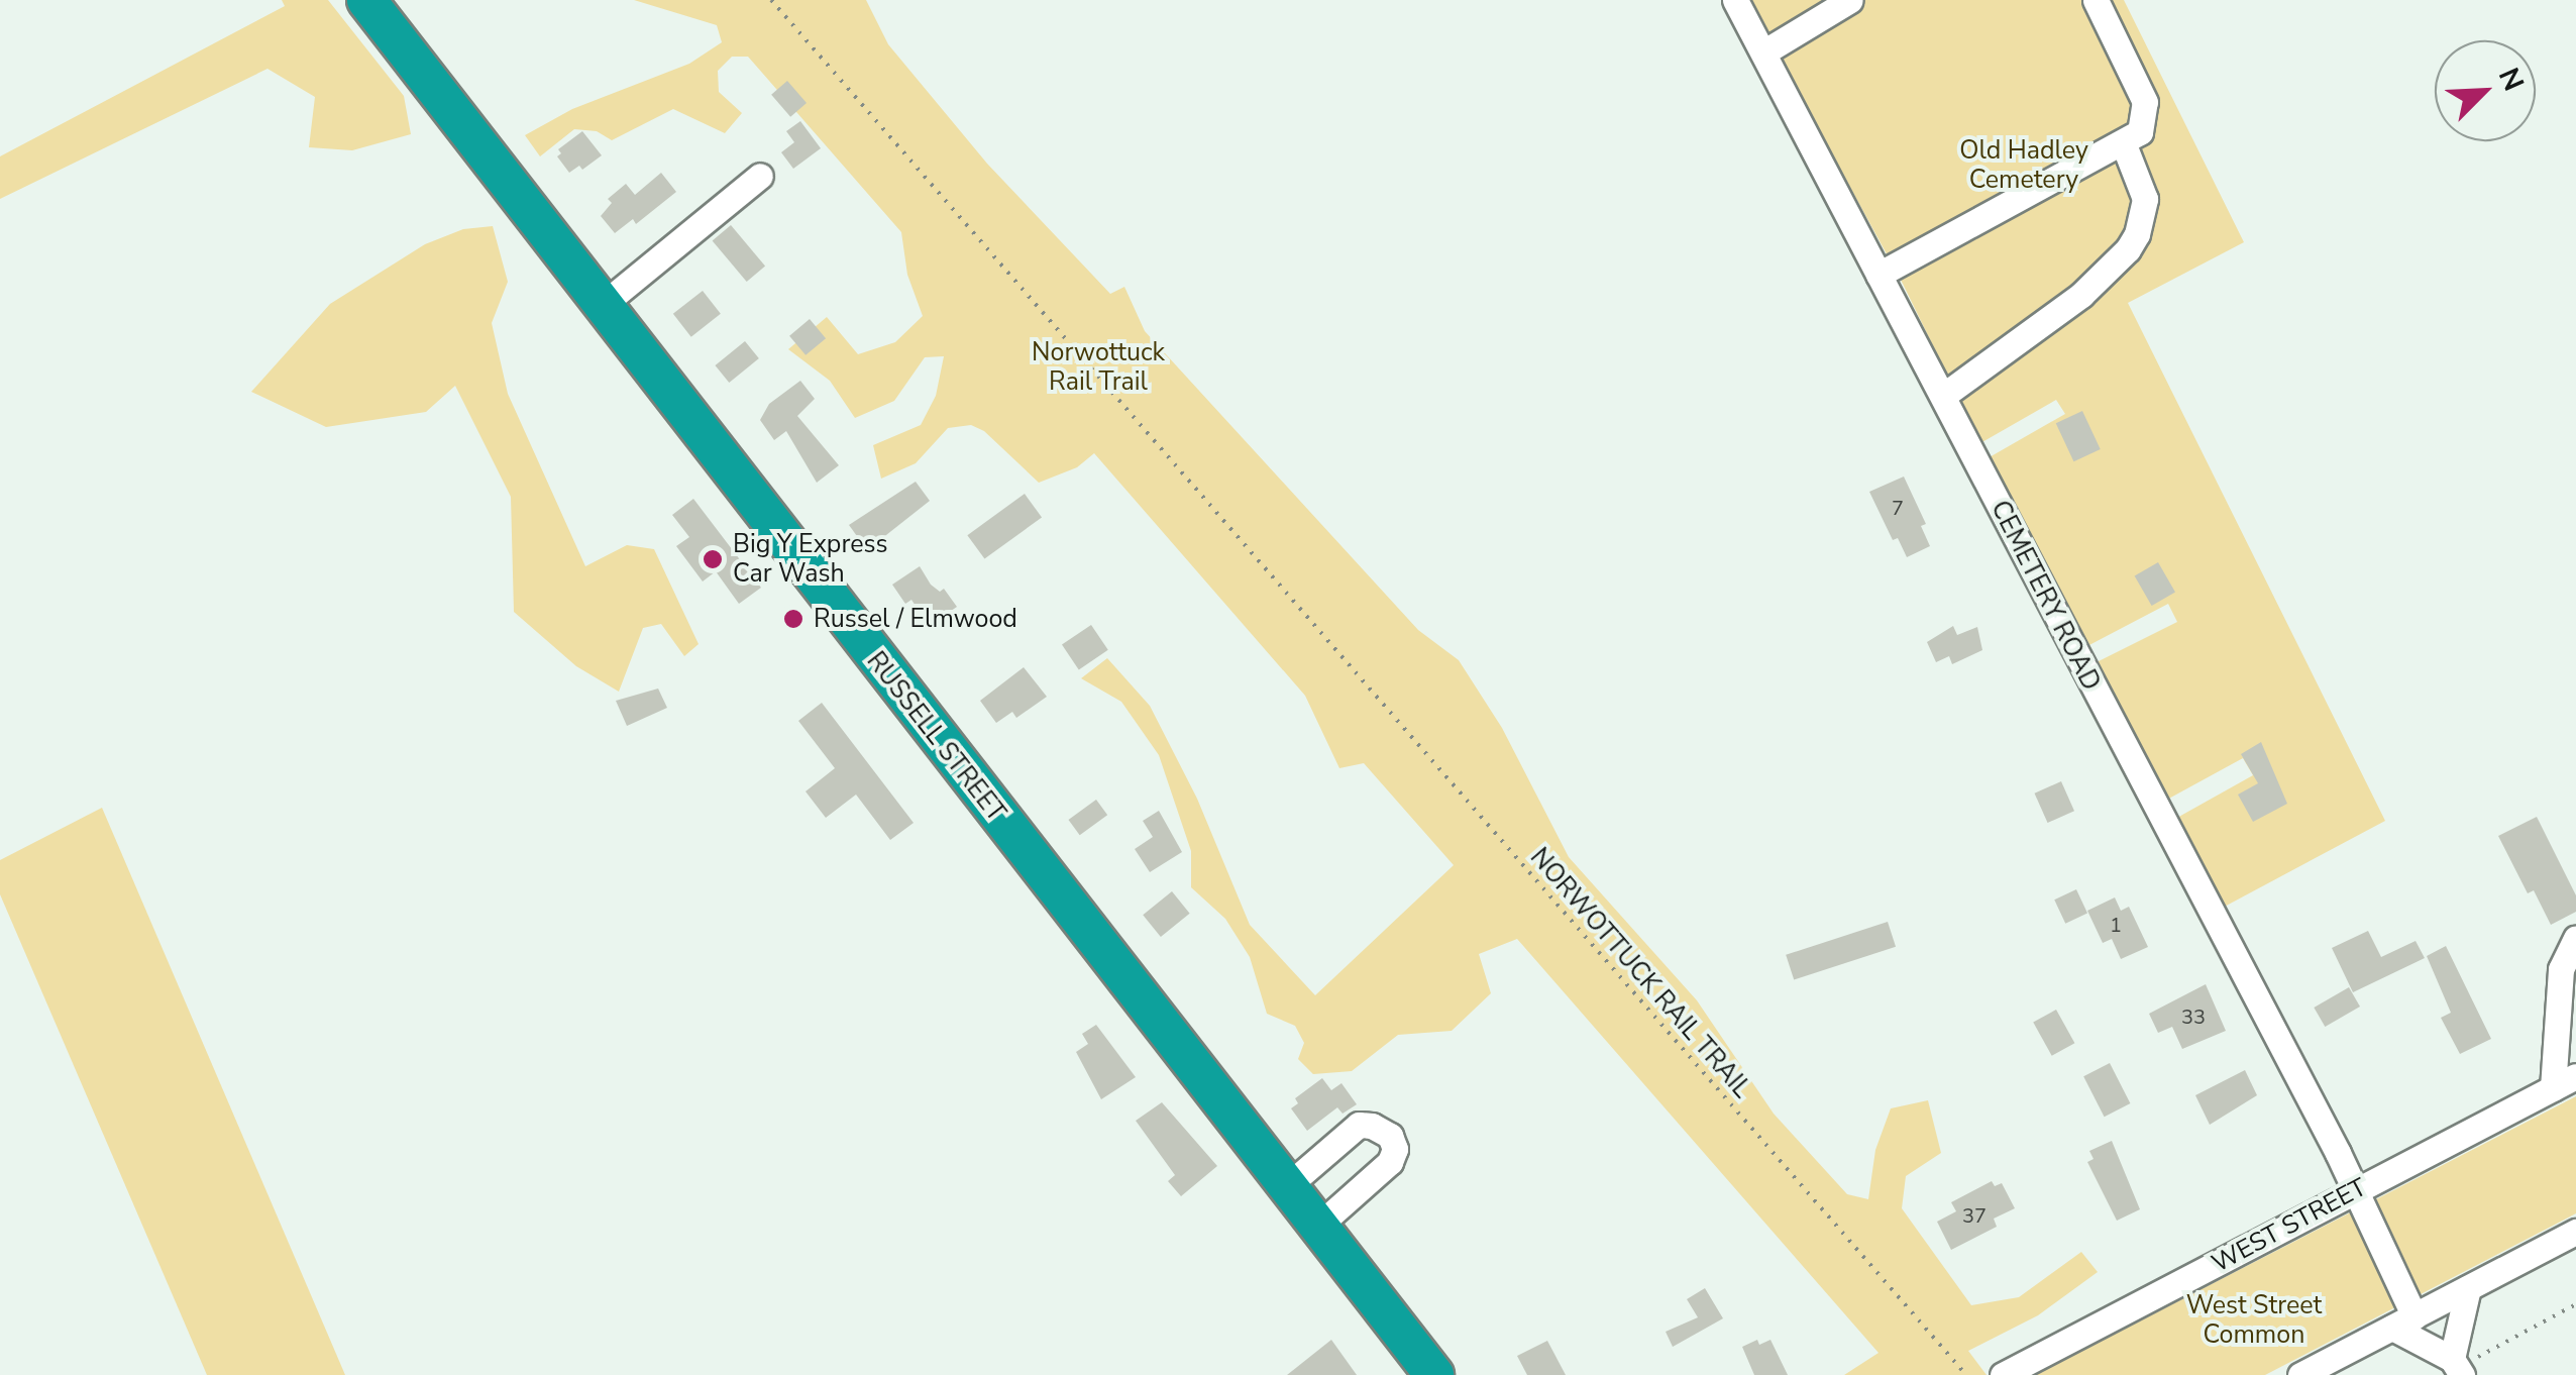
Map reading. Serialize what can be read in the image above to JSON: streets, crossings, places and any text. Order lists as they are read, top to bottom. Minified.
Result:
{"streets":{"highway":["RUSSELL STREET"],"street":["CEMETERY ROAD","WEST STREET"],"path":["NORWOTTUCK RAIL TRAIL"]},"crossings":[["CEMETERY ROAD","WEST STREET"]],"parks":["Old Hadley Cemetery","Norwottuck Rail Trail","West Street Common"],"places":["Big Y Express Car Wash","Russel / Elmwood"],"house_numbers":["7","1","33","37"],"north":"top right"}
